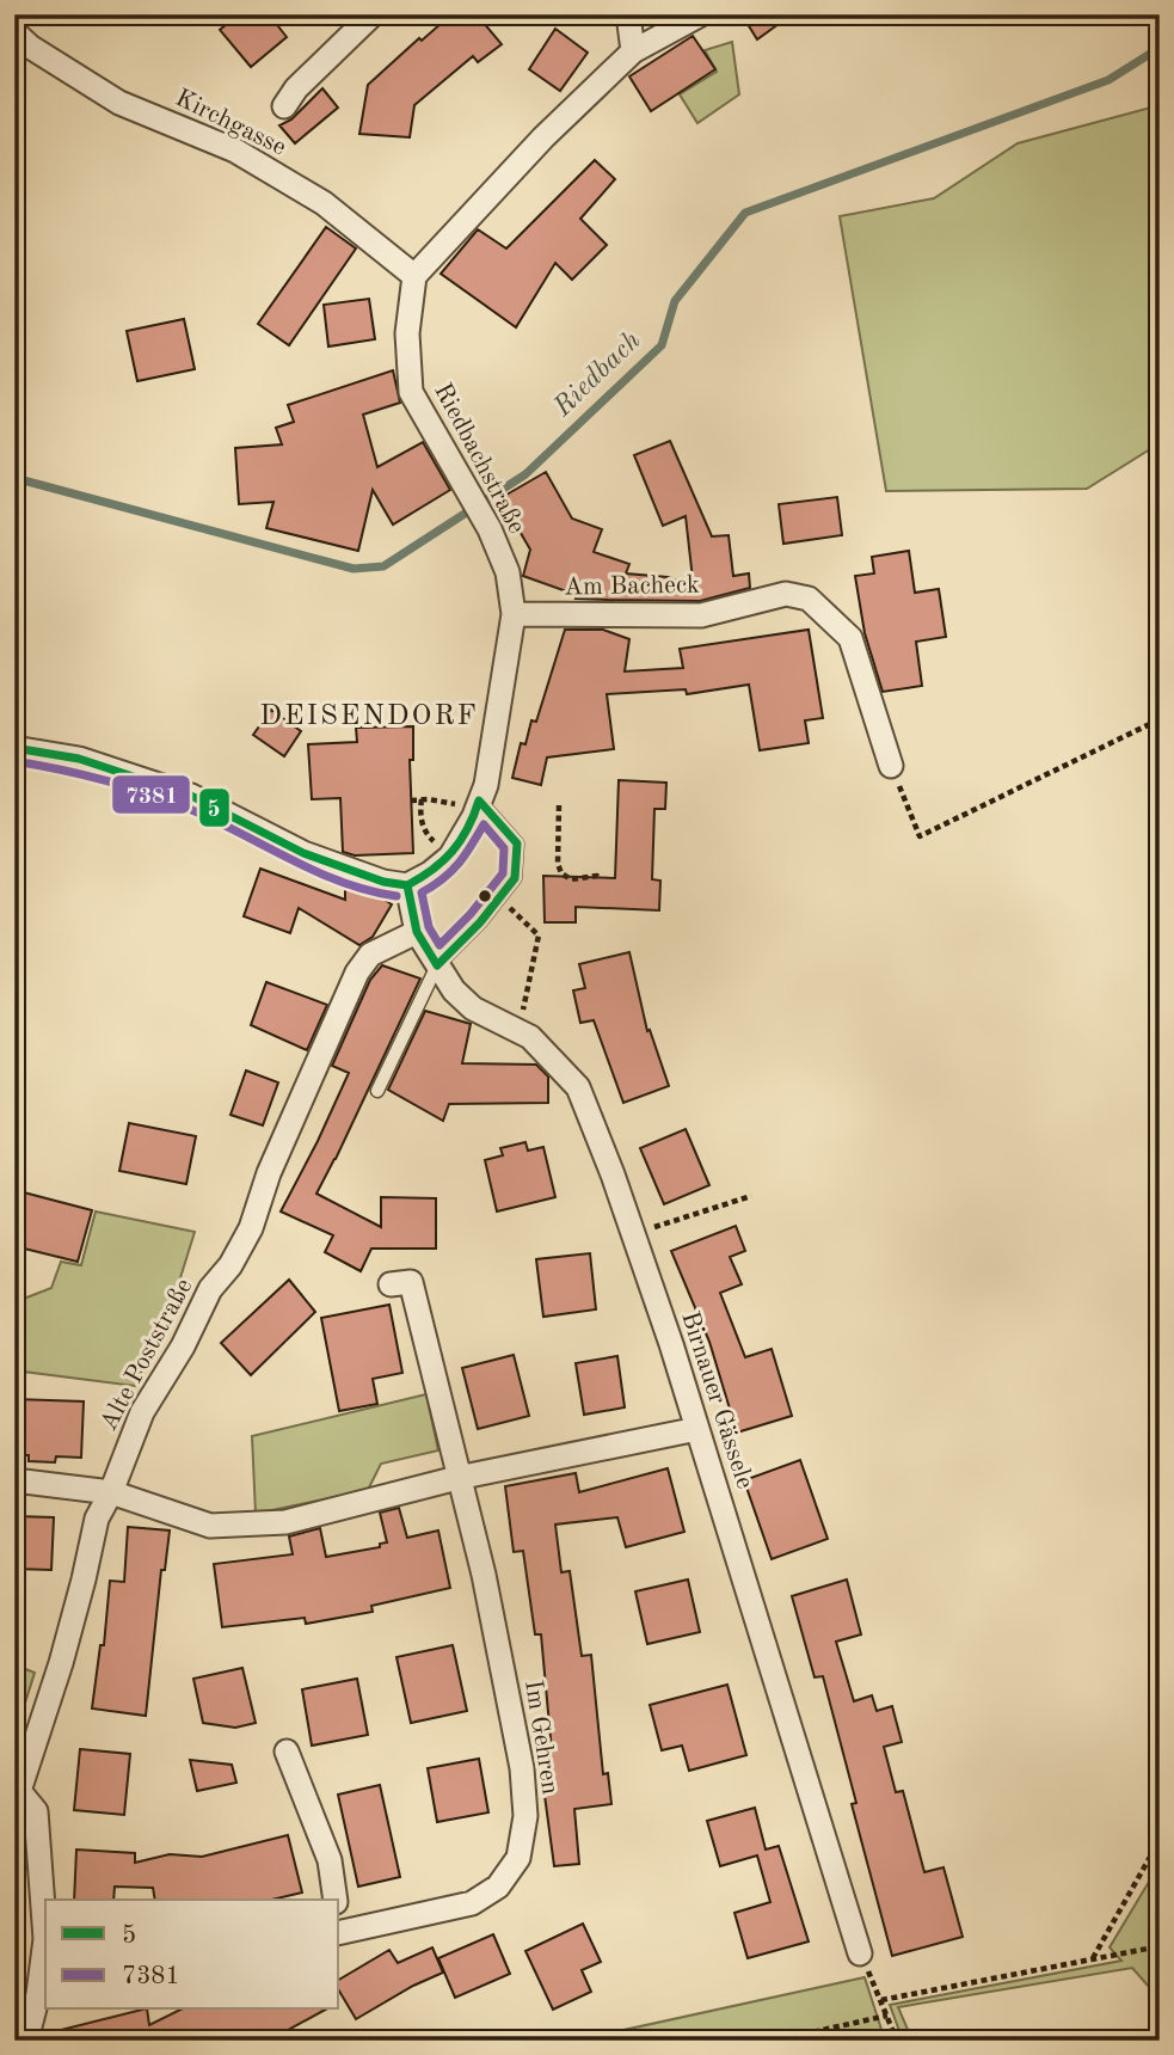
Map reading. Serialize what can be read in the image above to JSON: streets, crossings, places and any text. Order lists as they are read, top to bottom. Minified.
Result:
{"streets":{"street":["Kirchgasse","Riedbachstraße","Am Bacheck","Alte Poststraße","Birnauer Gässele","Im Gehren"]},"crossings":[["Kirchgasse","Riedbachstraße"],["Riedbachstraße","Am Bacheck"],["Alte Poststraße","Birnauer Gässele"]],"districts":["DEISENDORF"],"water":["Riedbach"],"lines":["transit line 5","transit line 7381"],"legend":["5","7381"]}
